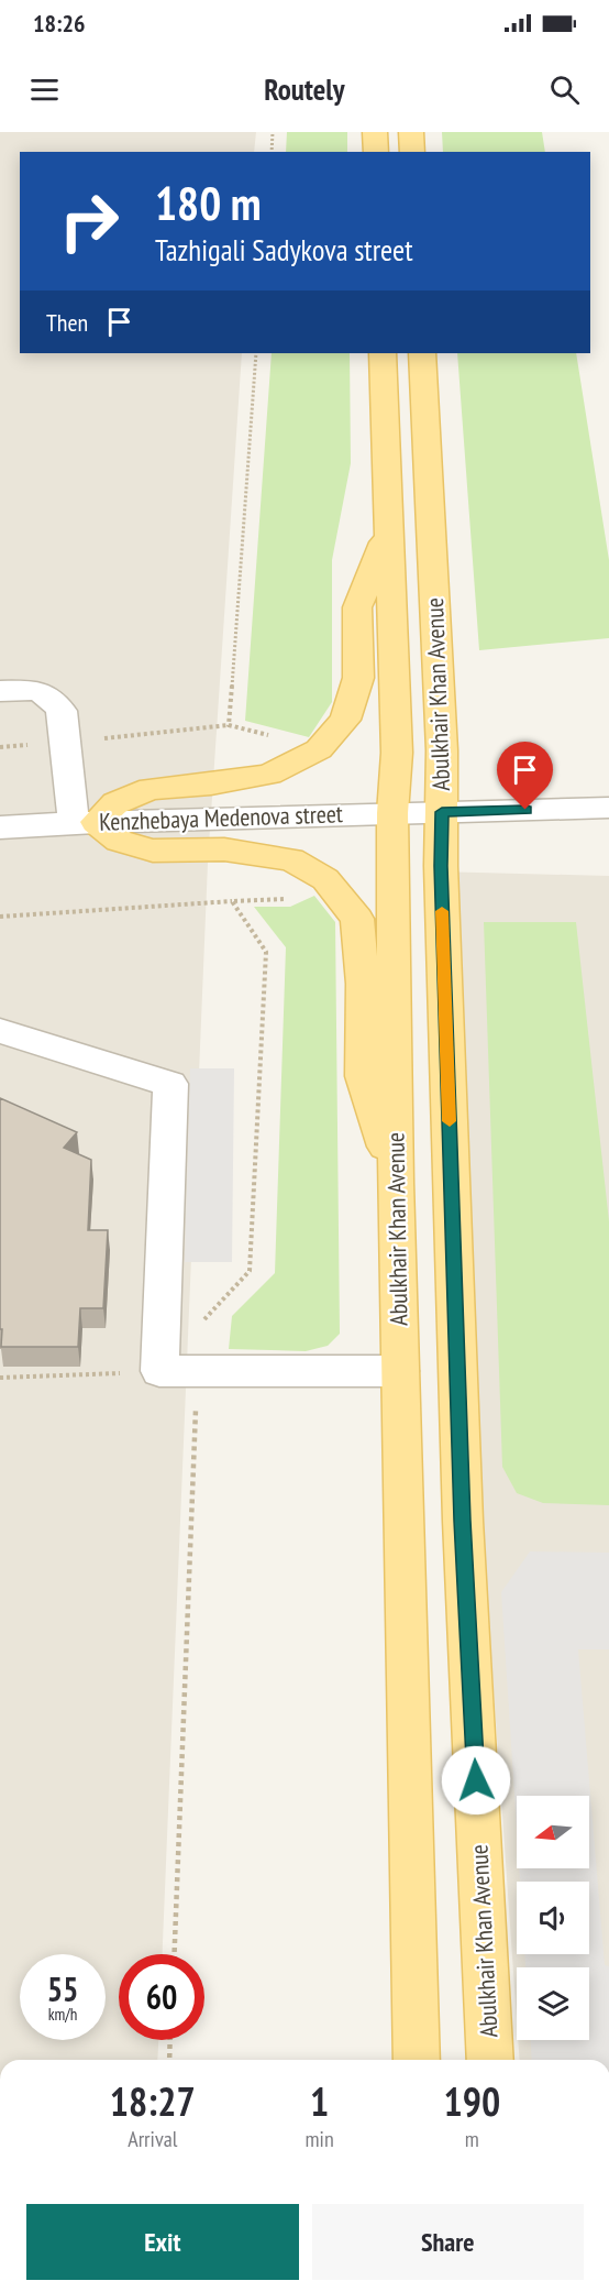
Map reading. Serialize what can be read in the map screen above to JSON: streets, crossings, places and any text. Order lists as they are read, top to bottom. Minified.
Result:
{"streets":{"main road":["Abulkhair Khan Avenue"],"street":["Kenzhebaya Medenova street"]},"crossings":[["Abulkhair Khan Avenue","Kenzhebaya Medenova street"]],"north":"left","page":{"status":"18:26","header":"Routely","turn":["180 m","Tazhigali Sadykova street"],"then":"Then","speed":"55 km/h","limit":"60","eta":["18:27","Arrival","1","min","190","m"],"buttons":["Exit","Share"]}}
